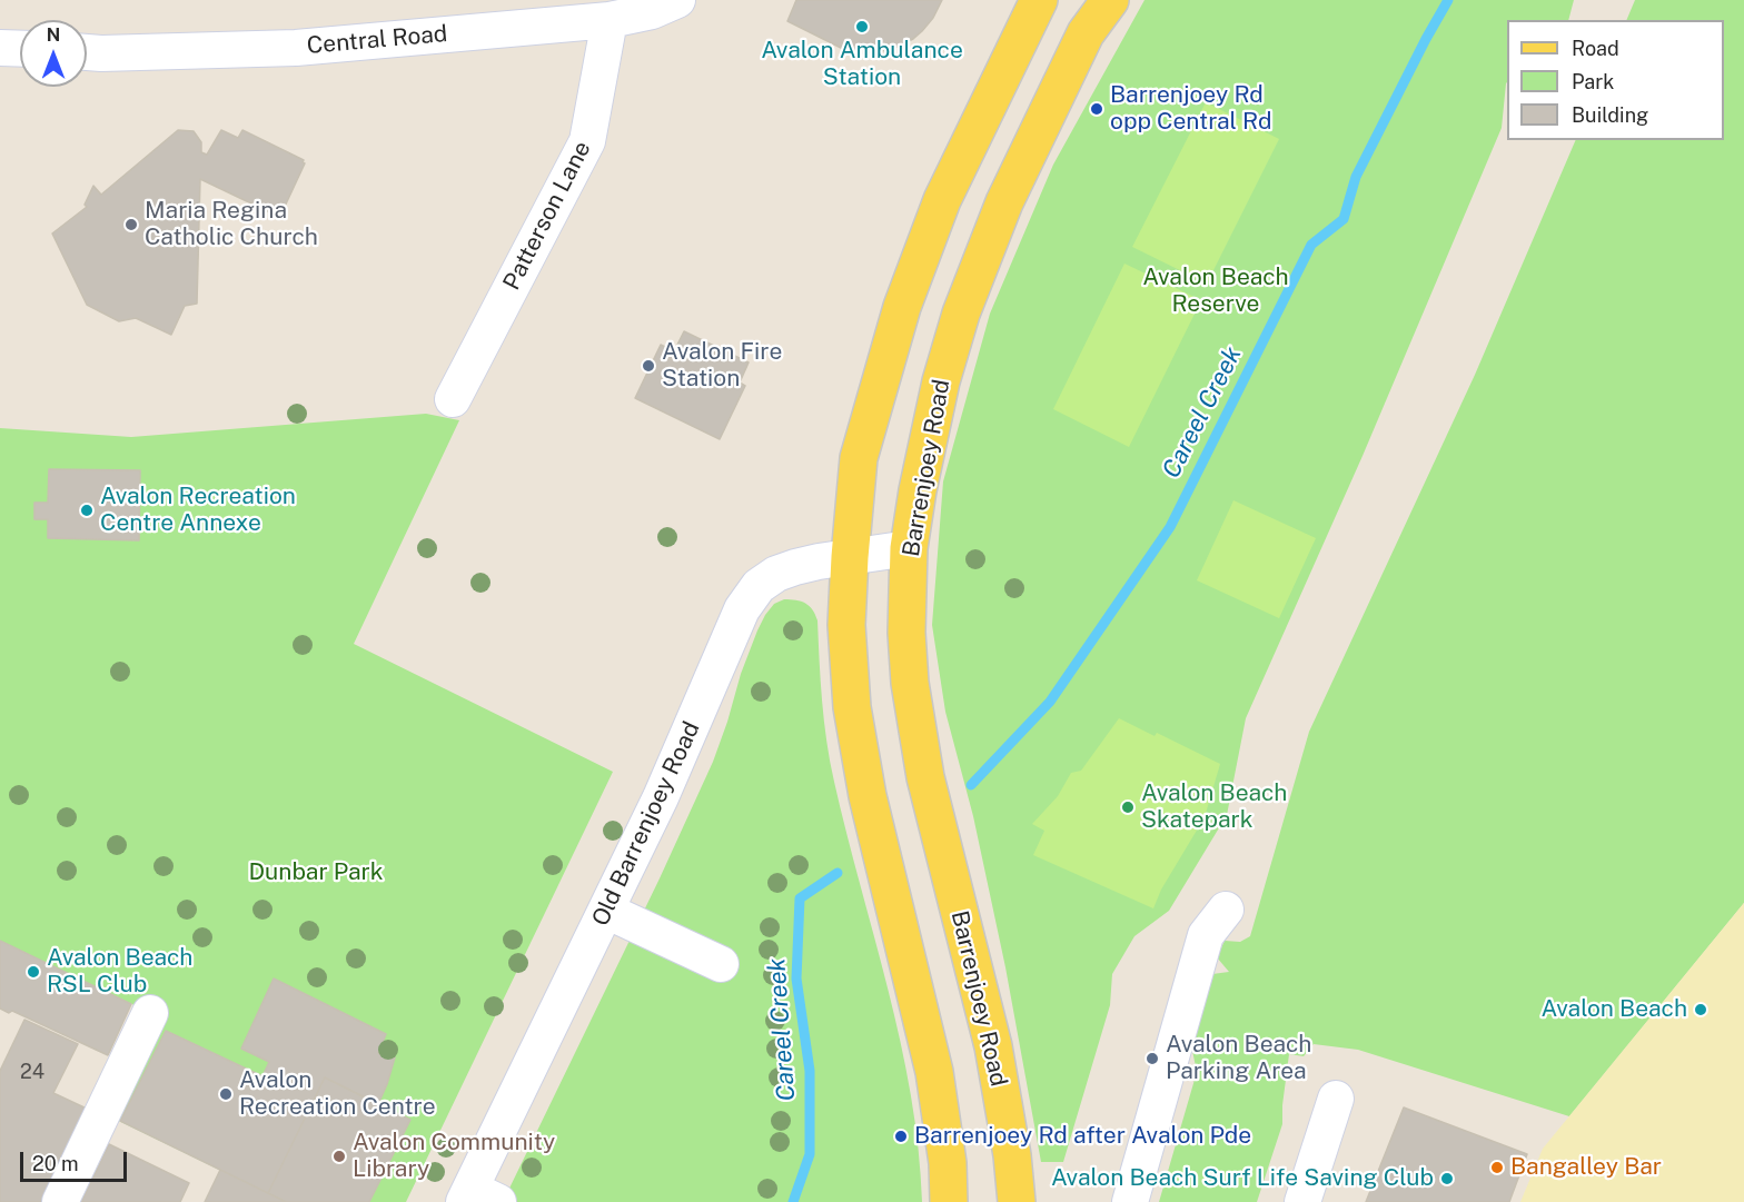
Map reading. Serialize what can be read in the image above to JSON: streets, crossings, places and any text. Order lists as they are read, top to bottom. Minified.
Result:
{"streets":{"main road":["Barrenjoey Road"],"street":["Central Road","Patterson Lane","Old Barrenjoey Road"]},"crossings":[["Central Road","Patterson Lane"],["Barrenjoey Road","Old Barrenjoey Road"]],"water":["Careel Creek"],"parks":["Avalon Beach Reserve","Dunbar Park"],"places":["Avalon Ambulance Station","Barrenjoey Rd opp Central Rd","Maria Regina Catholic Church","Avalon Fire Station","Avalon Recreation Centre Annexe","Avalon Beach Skatepark","Avalon Beach RSL Club","Avalon Beach","Avalon Beach Parking Area","Avalon Recreation Centre","Barrenjoey Rd after Avalon Pde","Avalon Community Library","Bangalley Bar","Avalon Beach Surf Life Saving Club"],"house_numbers":["24"],"legend":["Road","Park","Building"],"scale_bar":"20 m","north":"top"}
